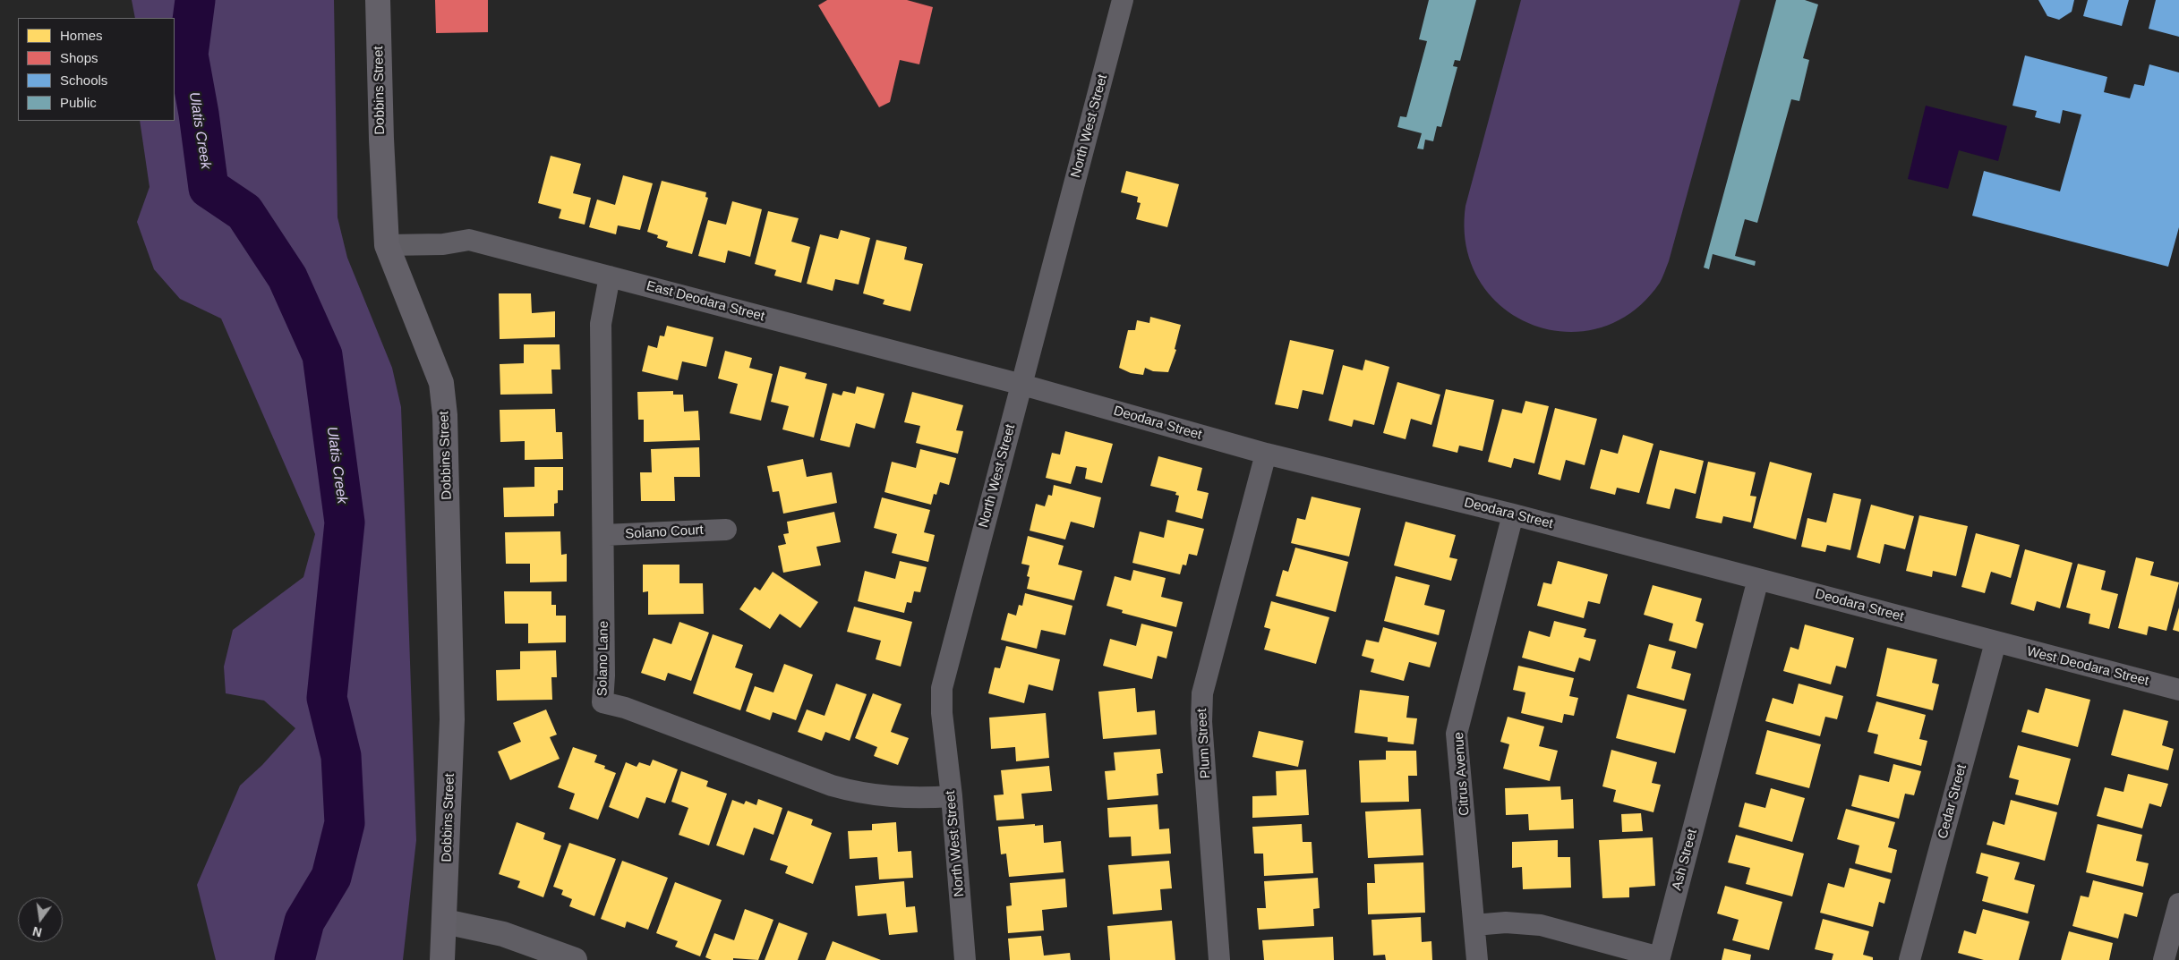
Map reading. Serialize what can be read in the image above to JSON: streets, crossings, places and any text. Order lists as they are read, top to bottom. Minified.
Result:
{"streets":{"main road":["Dobbins Street"],"street":["North West Street","East Deodara Street","Deodara Street","Solano Court","Solano Lane","West Deodara Street","Plum Street","Citrus Avenue","Cedar Street","Ash Street"]},"crossings":[["Dobbins Street","East Deodara Street"],["North West Street","East Deodara Street"],["North West Street","Deodara Street"],["North West Street","Solano Lane"],["East Deodara Street","Deodara Street"],["East Deodara Street","Solano Lane"],["Deodara Street","West Deodara Street"],["Deodara Street","Plum Street"],["Deodara Street","Citrus Avenue"],["Deodara Street","Cedar Street"],["Deodara Street","Ash Street"],["Solano Court","Solano Lane"],["West Deodara Street","Cedar Street"],["Citrus Avenue","Ash Street"]],"water":["Ulatis Creek"],"legend":["Homes","Shops","Schools","Public"],"north":"bottom"}
